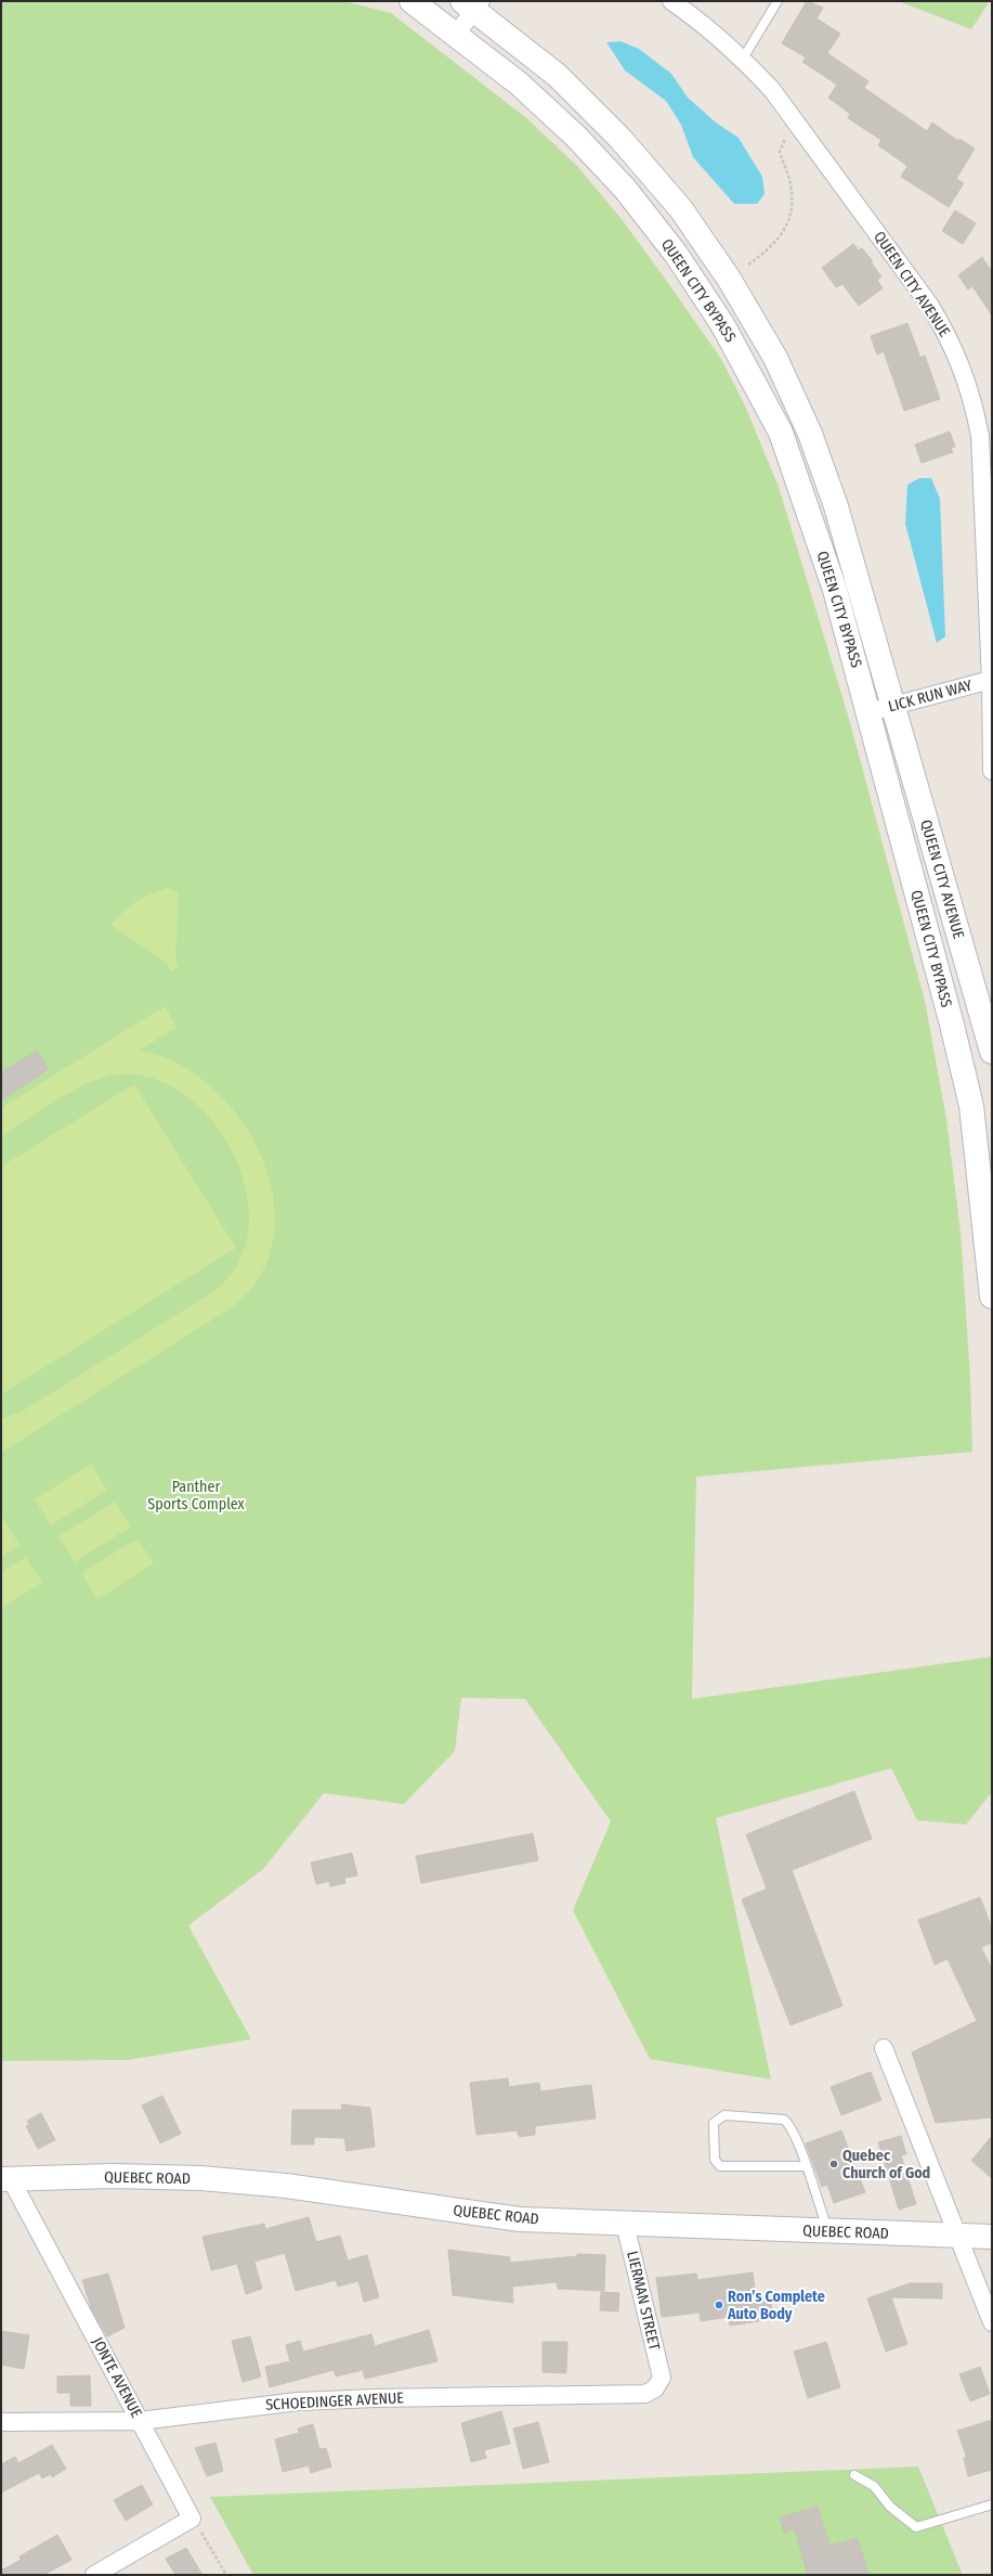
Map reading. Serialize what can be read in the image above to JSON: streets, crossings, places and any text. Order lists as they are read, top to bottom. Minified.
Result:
{"streets":{"main road":["QUEEN CITY AVENUE","QUEEN CITY BYPASS","QUEBEC ROAD"],"street":["LICK RUN WAY","LIERMAN STREET","JONTE AVENUE","SCHOEDINGER AVENUE"]},"crossings":[["QUEEN CITY AVENUE","QUEEN CITY BYPASS"],["QUEEN CITY AVENUE","LICK RUN WAY"],["QUEEN CITY BYPASS","LICK RUN WAY"],["QUEBEC ROAD","LIERMAN STREET"],["QUEBEC ROAD","JONTE AVENUE"],["LIERMAN STREET","SCHOEDINGER AVENUE"],["JONTE AVENUE","SCHOEDINGER AVENUE"]],"parks":["Panther Sports Complex"],"places":["Quebec Church of God","Ron’s Complete Auto Body"]}
